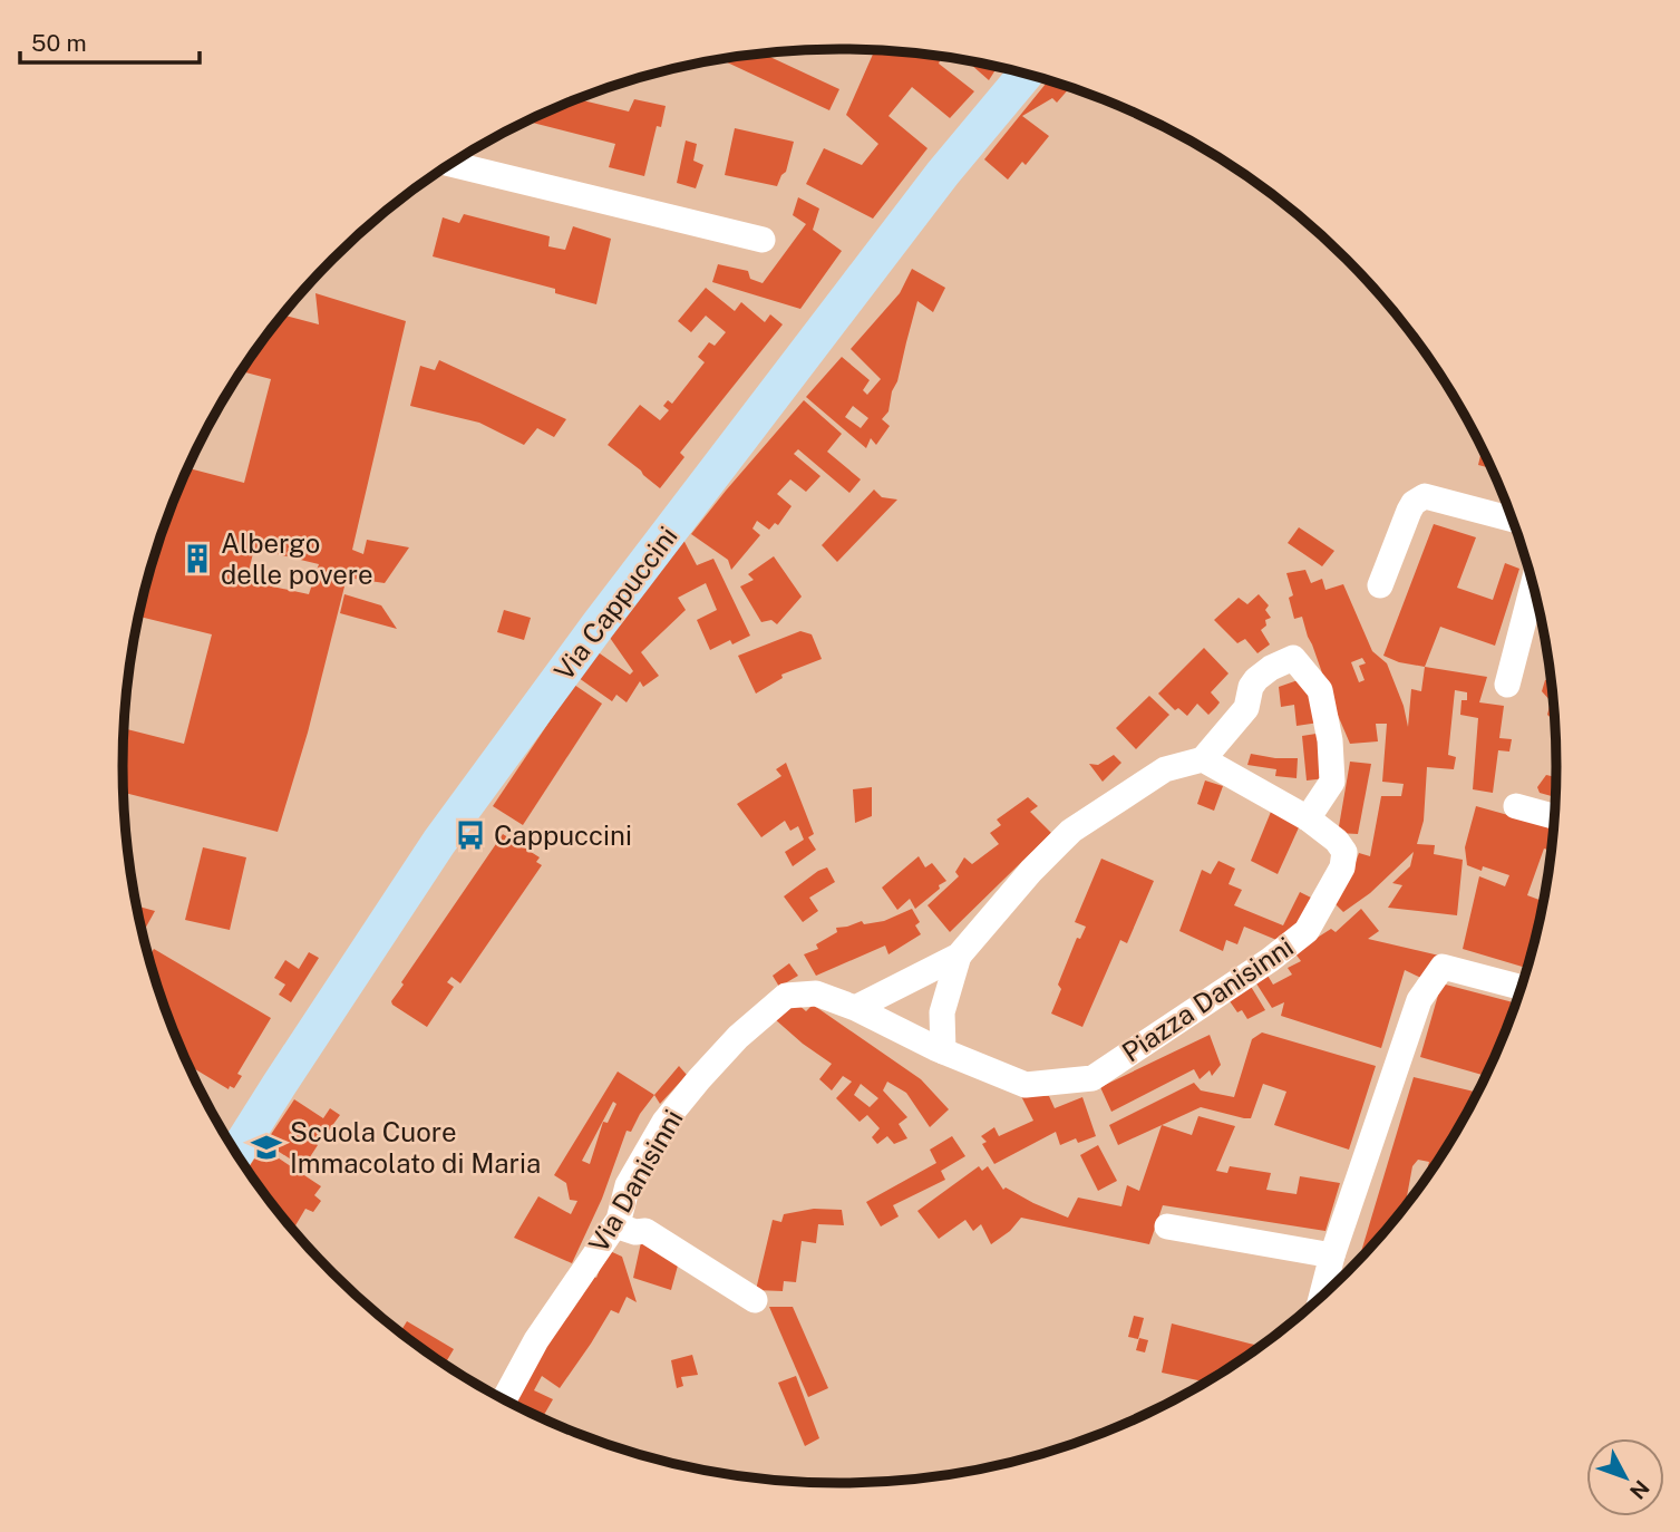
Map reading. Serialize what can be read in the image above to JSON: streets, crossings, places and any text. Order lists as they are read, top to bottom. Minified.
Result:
{"streets":{"street":["Via Cappuccini","Piazza Danisinni","Via Danisinni"]},"crossings":[["Piazza Danisinni","Via Danisinni"]],"places":{"building":["Albergo delle povere"],"bus stop":["Cappuccini"],"school or university":["Scuola Cuore Immacolato di Maria"]},"scale_bar":"50 m","north":"bottom right"}
